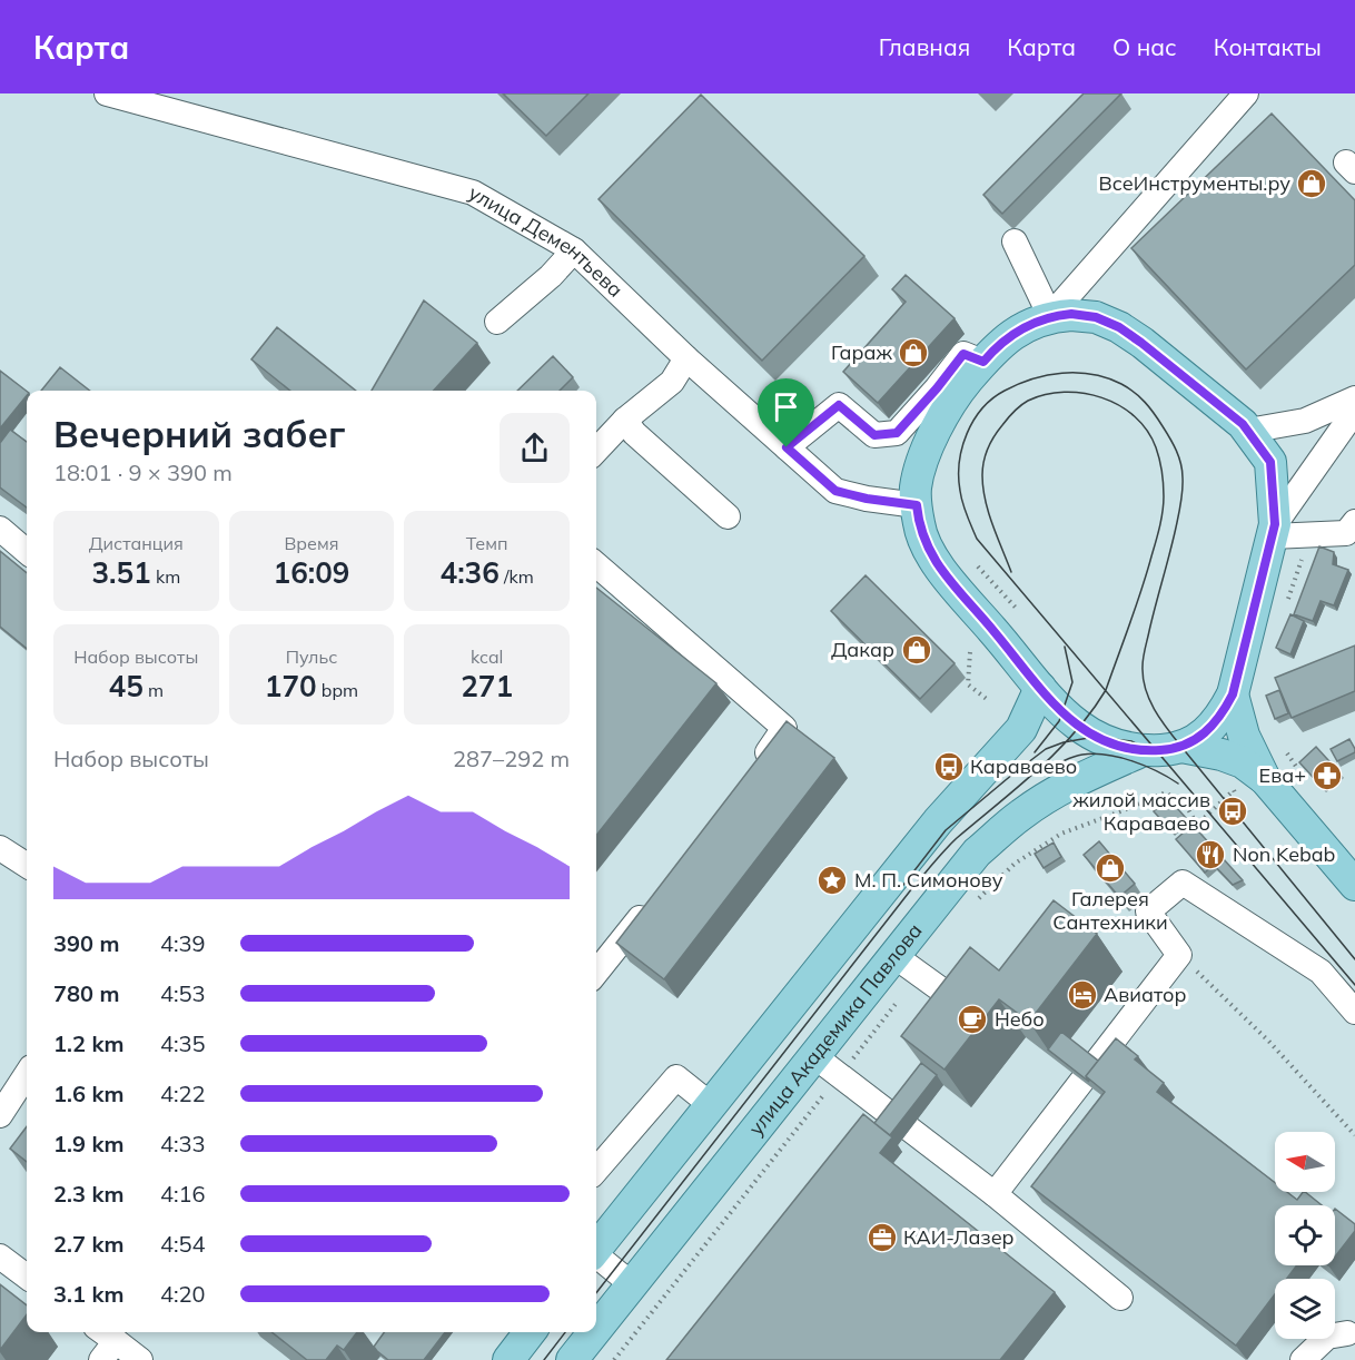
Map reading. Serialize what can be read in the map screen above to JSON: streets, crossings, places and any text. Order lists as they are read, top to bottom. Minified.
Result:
{"streets":{"main road":["улица Академика Павлова"],"street":["улица Дементьева"]},"places":{"shop":["ВсеИнструменты.ру","Гараж","Дакар","Галерея Сантехники"],"bus stop":["Караваево","жилой массив Караваево"],"pharmacy":["Ева+"],"restaurant":["Non Kebab"],"place":["М. П. Симонову"],"hotel":["Авиатор"],"cafe":["Небо"],"office":["КАИ-Лазер"]},"north":"left","page":{"header":"Карта","nav":["Главная","Карта","О нас","Контакты"],"heading":["Вечерний забег","18:01 · 9 × 390 m"],"stats":[["Дистанция","3.51 km"],["Время","16:09"],["Темп","4:36 /km"],["Набор высоты","45 m"],["Пульс","170 bpm"],["kcal","271"]],"chart":["Набор высоты","287–292 m"],"list":[{"name":"390 m","note":"4:39"},{"name":"780 m","note":"4:53"},{"name":"1.2 km","note":"4:35"},{"name":"1.6 km","note":"4:22"},{"name":"1.9 km","note":"4:33"},{"name":"2.3 km","note":"4:16"},{"name":"2.7 km","note":"4:54"},{"name":"3.1 km","note":"4:20"}]}}
